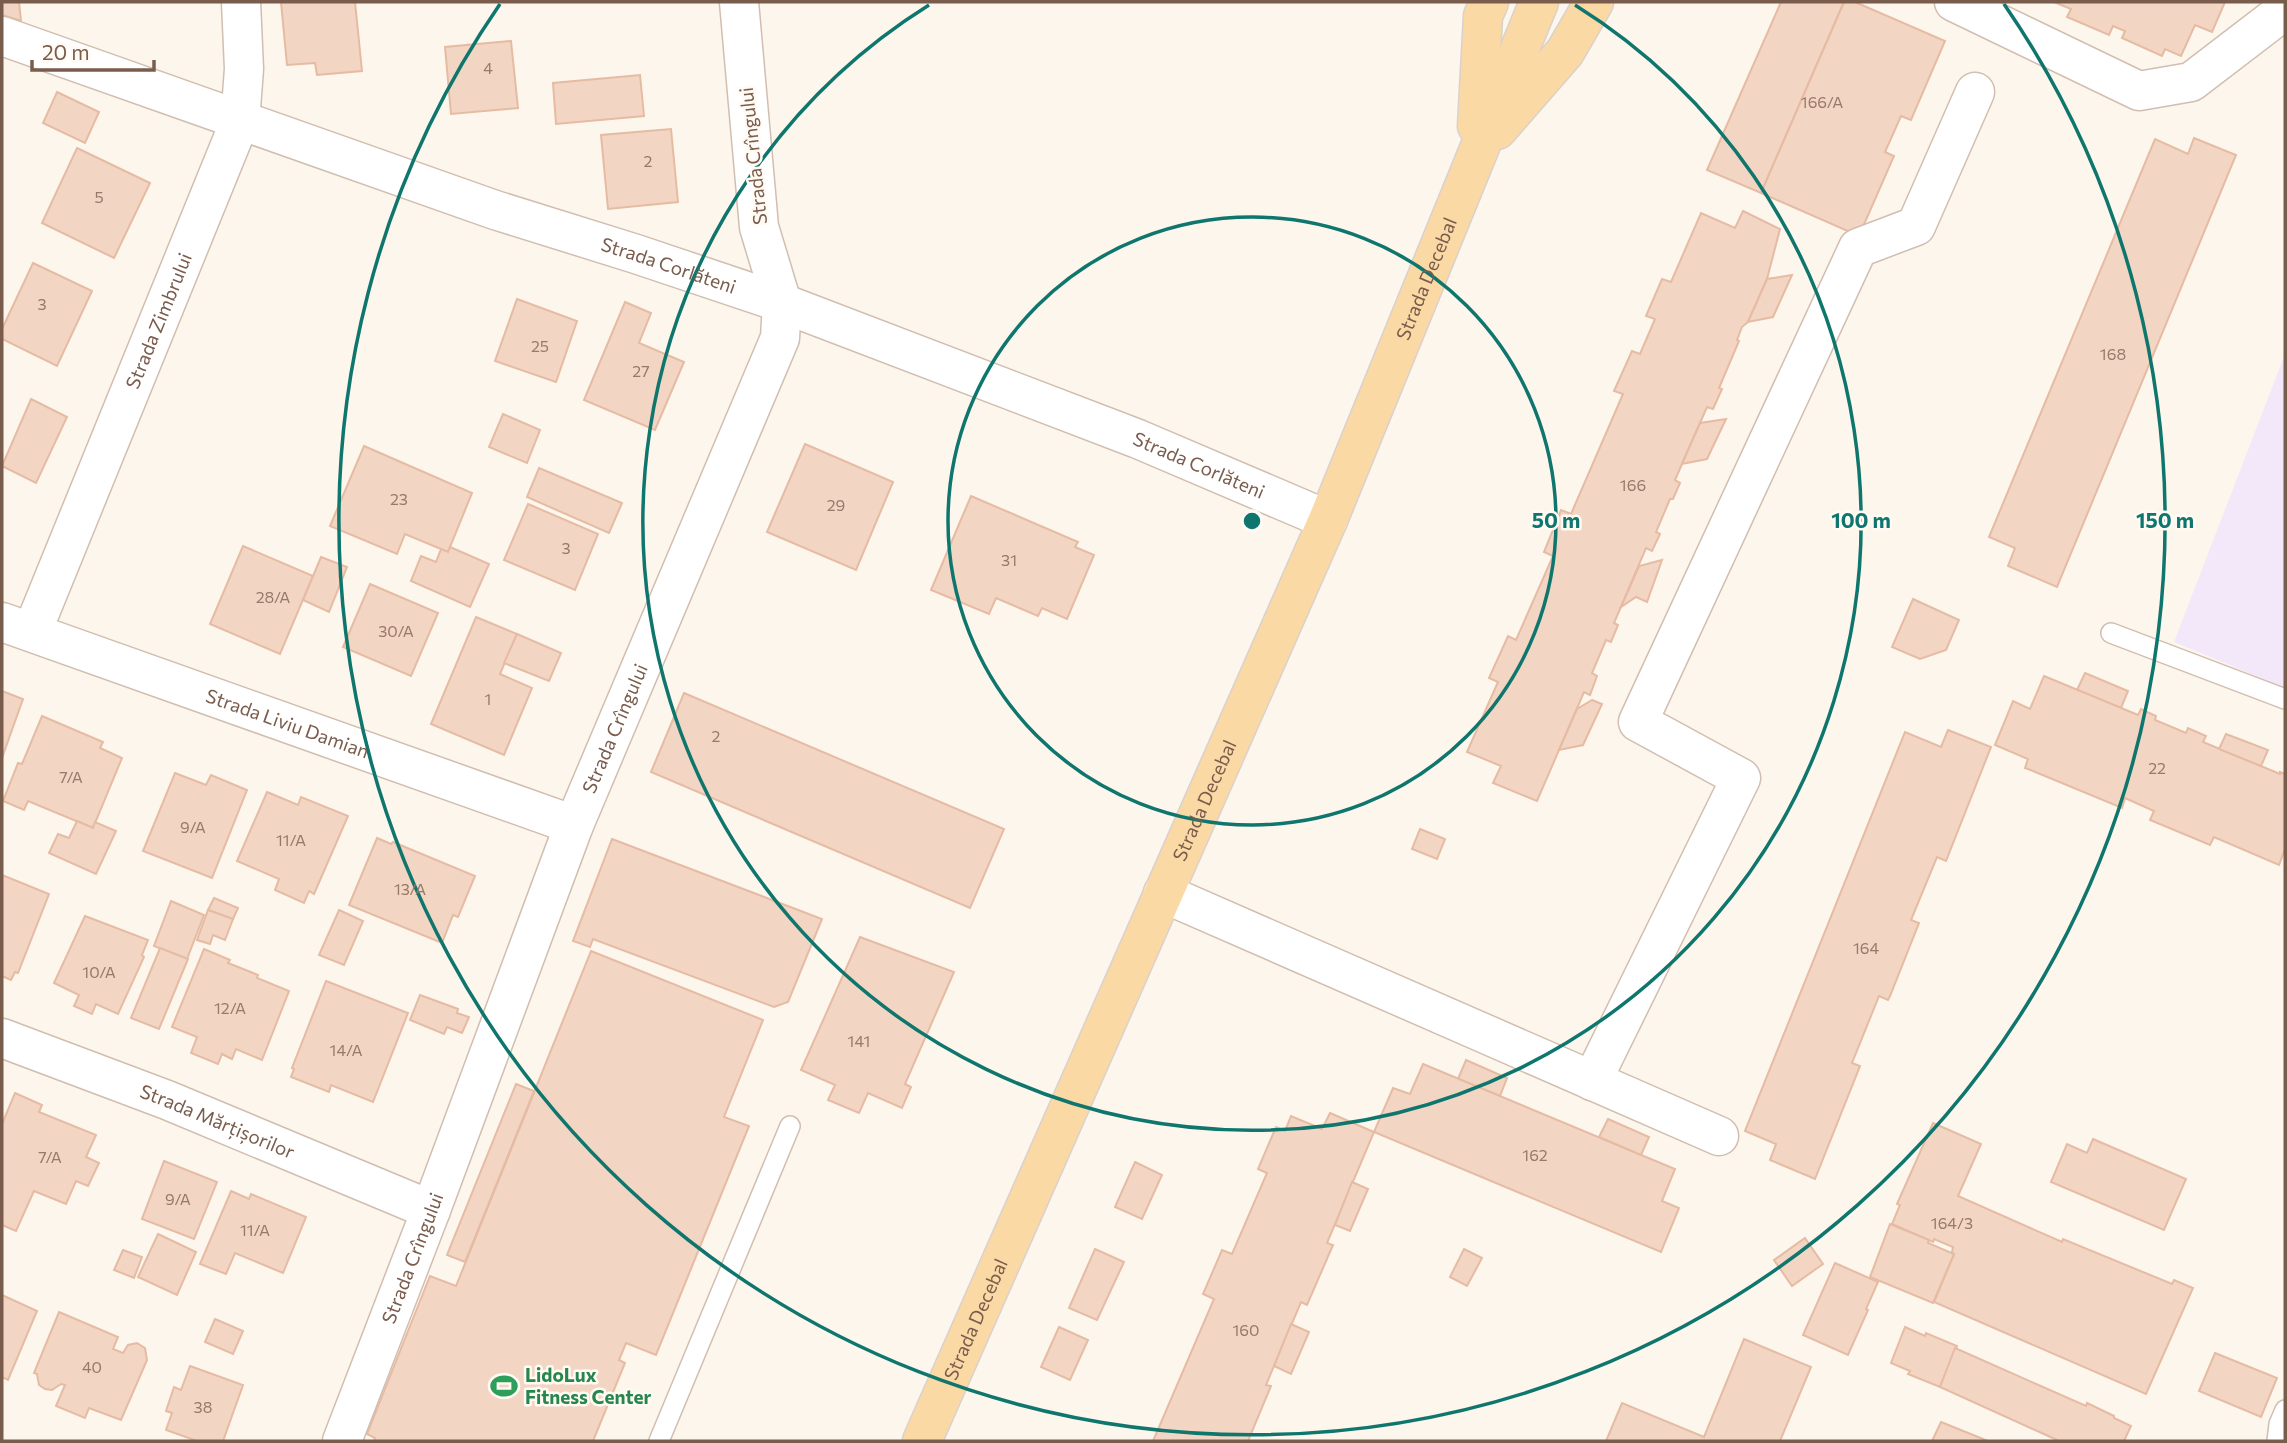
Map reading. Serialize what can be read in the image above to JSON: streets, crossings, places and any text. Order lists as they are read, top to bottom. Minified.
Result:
{"streets":{"main road":["Strada Decebal"],"street":["Strada Crîngului","Strada Corlăteni","Strada Zimbrului","Strada Liviu Damian","Strada Mărțișorilor"]},"crossings":[["Strada Crîngului","Strada Corlăteni"],["Strada Crîngului","Strada Liviu Damian"],["Strada Crîngului","Strada Mărțișorilor"],["Strada Corlăteni","Strada Decebal"],["Strada Corlăteni","Strada Zimbrului"],["Strada Zimbrului","Strada Liviu Damian"]],"places":{"sports":["LidoLux Fitness Center"]},"house_numbers":["4","166/A","2","5","3","25","168","27","166","23","29","3","31","28/A","30/A","1","2","22","7/A","9/A","11/A","13/A","164","10/A","12/A","141","14/A","162","7/A","9/A","164/3","11/A","160","40","38"],"scale_bar":"20 m","rings":["50 m","100 m","150 m"]}
